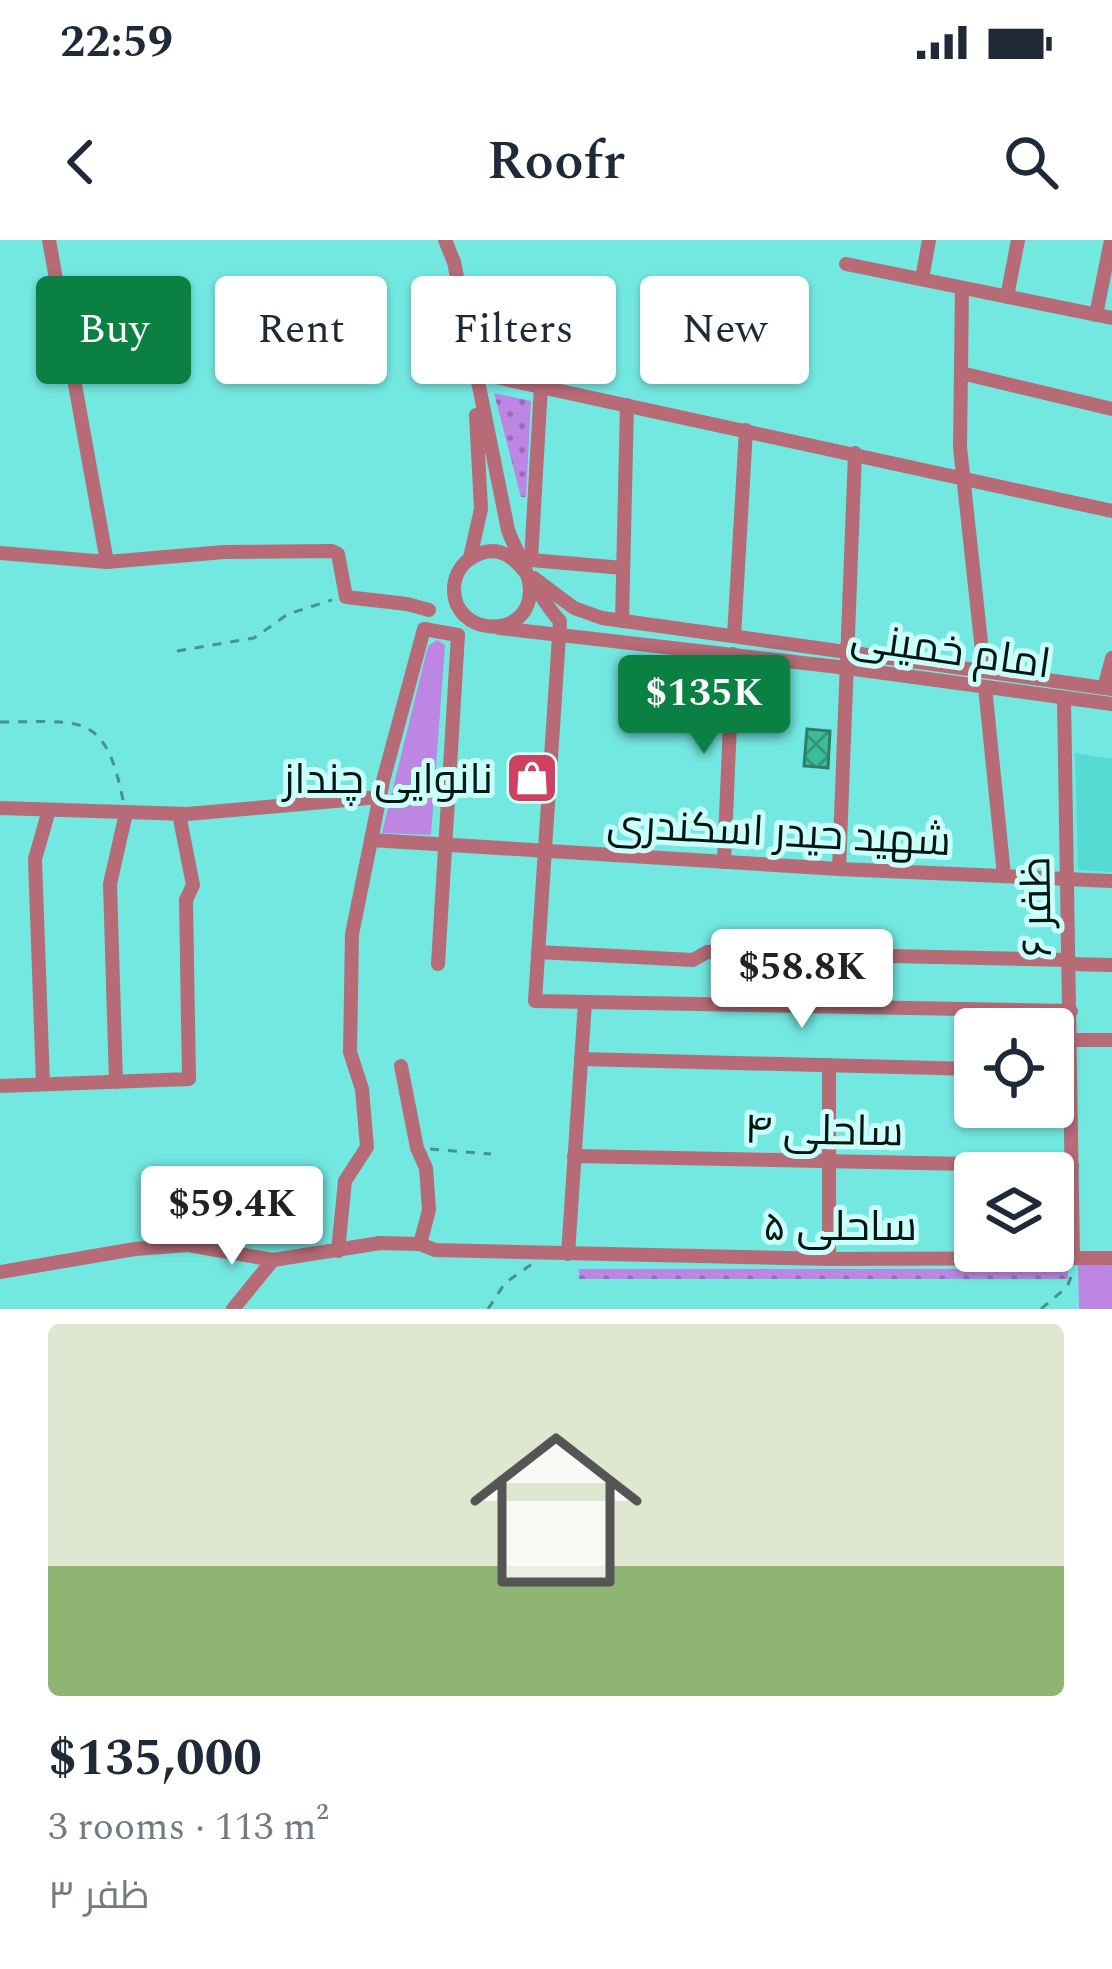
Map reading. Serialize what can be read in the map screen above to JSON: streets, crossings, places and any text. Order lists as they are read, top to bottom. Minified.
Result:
{"streets":{"street":["امام خمینی","شهید حیدر اسکندری","ظفر ۶","ساحلی ۴","ساحلی ۵"]},"crossings":[["امام خمینی","ظفر ۶"],["شهید حیدر اسکندری","ظفر ۶"]],"places":{"shop":["نانوایی چنداز"]},"page":{"status":"22:59","header":"Roofr","chip":["Buy","Rent","Filters","New"],"price":["$135K","$58.8K","$59.4K"],"list":[{"name":"$135,000","note":"3 rooms · 113 m² · ظفر ۳"}]}}
